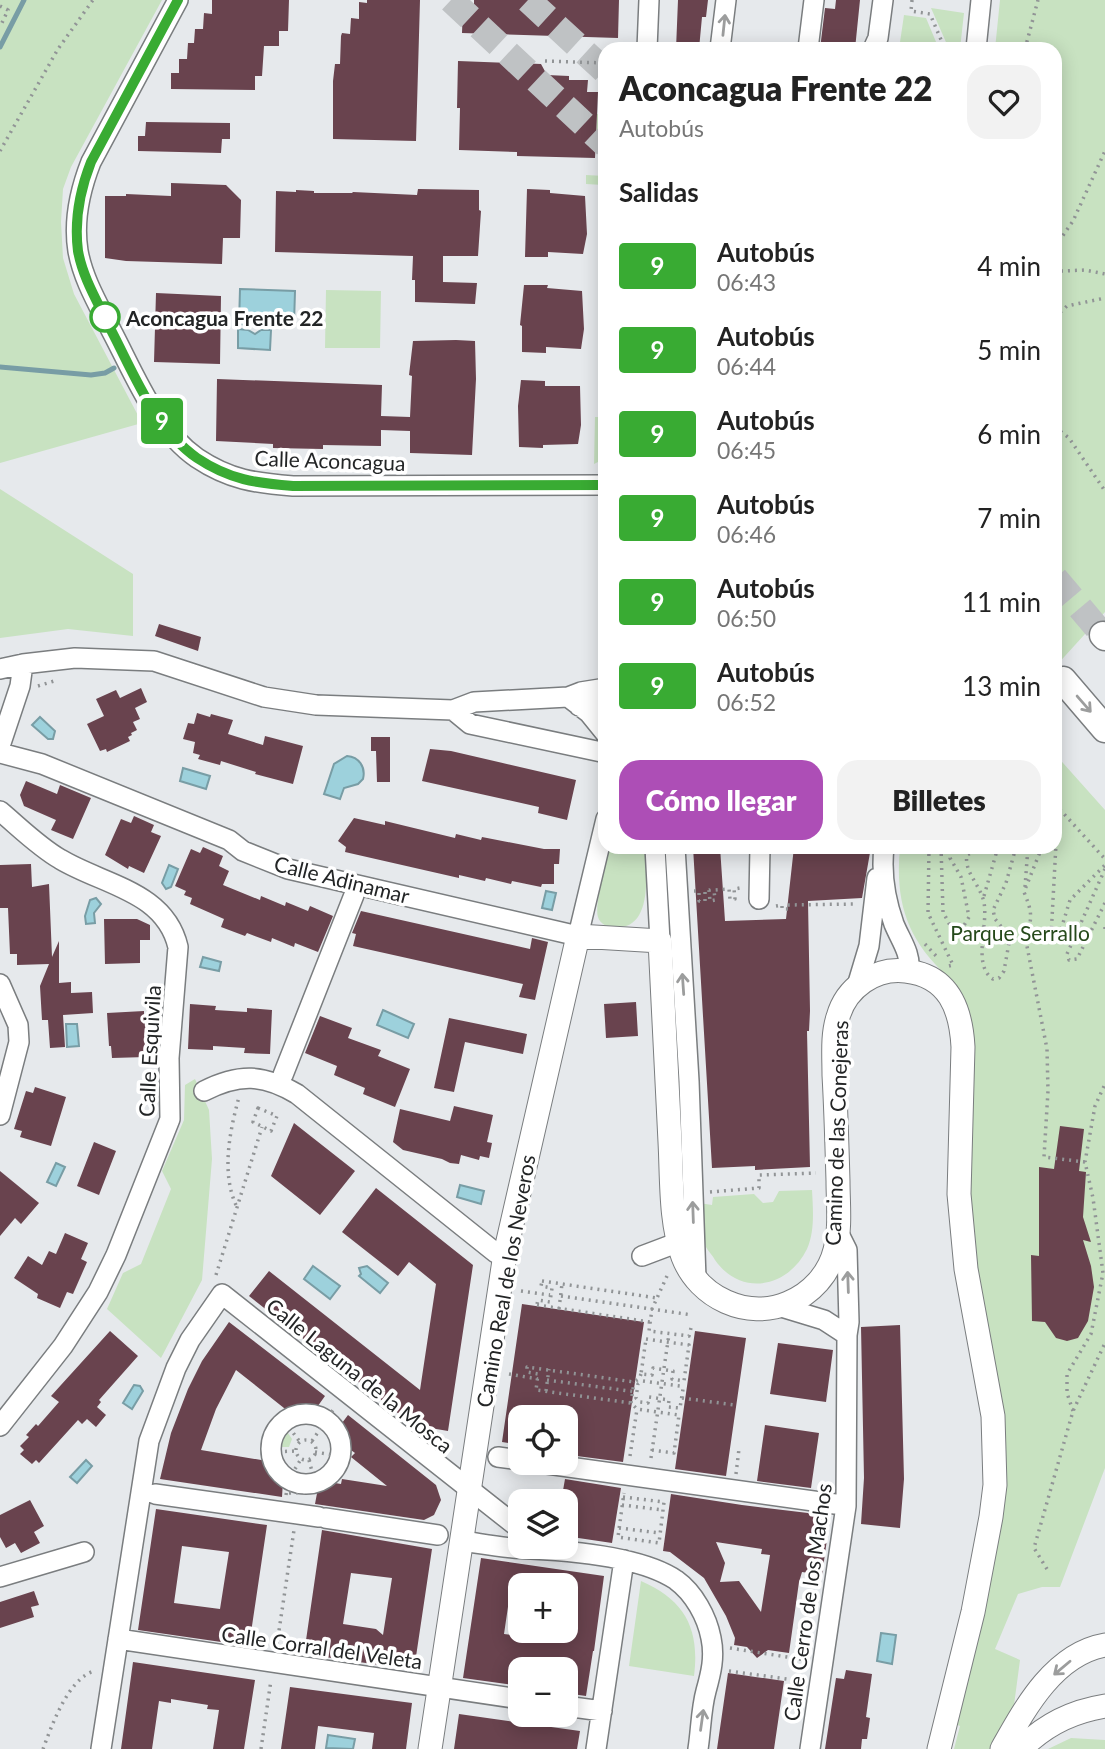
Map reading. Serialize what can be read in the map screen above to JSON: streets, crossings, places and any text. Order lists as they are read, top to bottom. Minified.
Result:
{"streets":{"main road":["Calle Adinamar","Camino de las Conejeras","Camino Real de los Neveros"],"street":["Calle Aconcagua","Calle Esquivila","Calle Laguna de la Mosca","Calle Cerro de los Machos","Calle Corral del Veleta"]},"crossings":[["Calle Adinamar","Camino de las Conejeras"],["Calle Adinamar","Camino Real de los Neveros"],["Camino de las Conejeras","Calle Cerro de los Machos"],["Camino Real de los Neveros","Calle Laguna de la Mosca"],["Camino Real de los Neveros","Calle Corral del Veleta"],["Calle Laguna de la Mosca","Calle Corral del Veleta"]],"parks":["Parque Serrallo"],"places":["Aconcagua Frente 22"],"lines":["bus line 9"],"page":{"on_map":"9","heading":[["Aconcagua Frente 22","Autobús"],"Salidas"],"list":[{"mark":"9","name":"Autobús","note":"06:43","value":"4 min"},{"mark":"9","name":"Autobús","note":"06:44","value":"5 min"},{"mark":"9","name":"Autobús","note":"06:45","value":"6 min"},{"mark":"9","name":"Autobús","note":"06:46","value":"7 min"},{"mark":"9","name":"Autobús","note":"06:50","value":"11 min"},{"mark":"9","name":"Autobús","note":"06:52","value":"13 min"}],"buttons":["Cómo llegar","Billetes"],"map_buttons":["+","−"]}}
